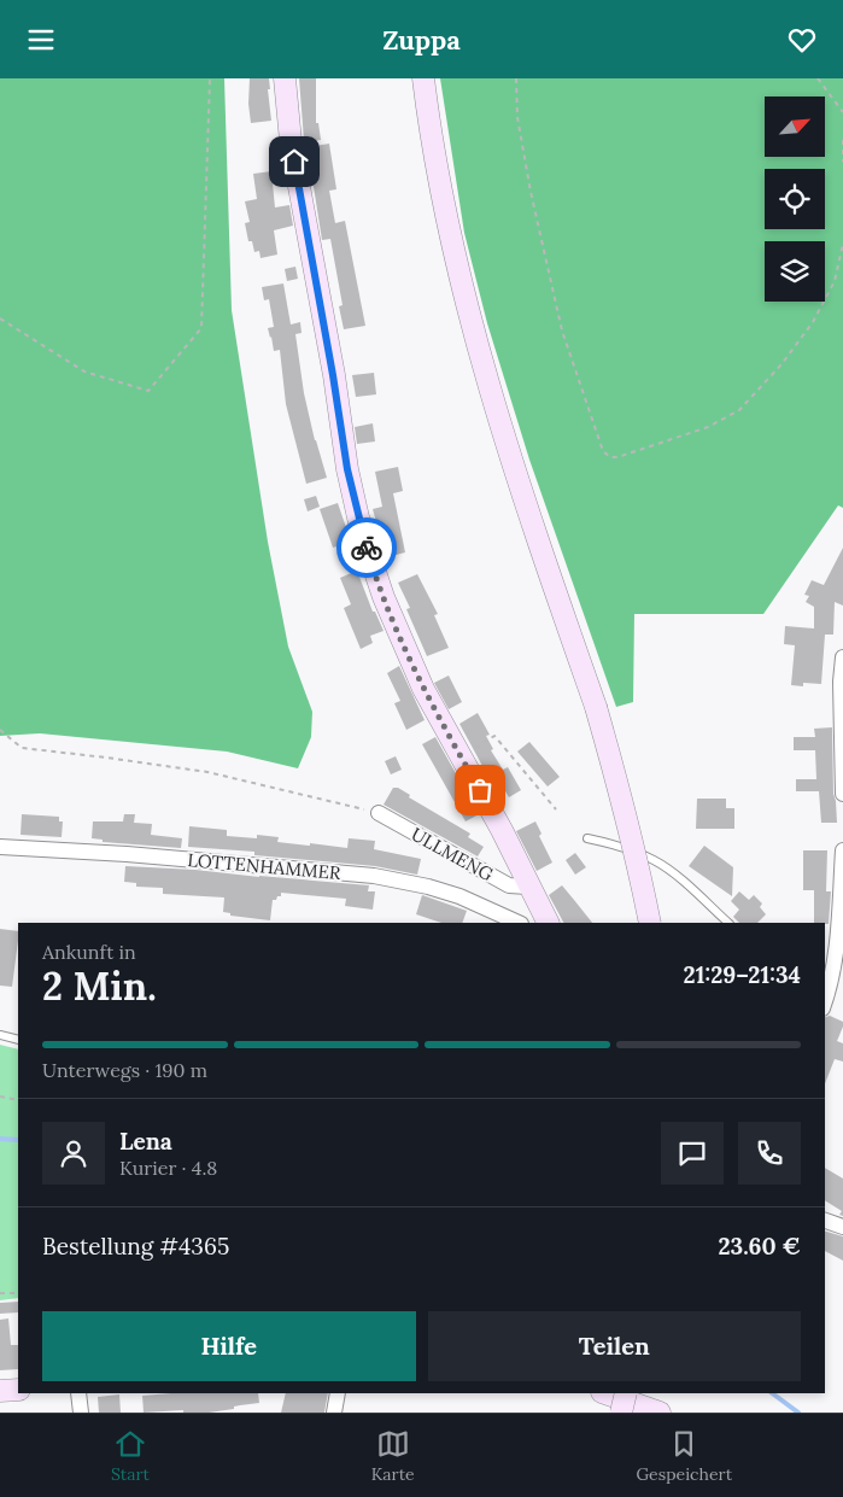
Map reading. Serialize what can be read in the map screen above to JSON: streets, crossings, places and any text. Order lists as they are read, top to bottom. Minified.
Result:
{"streets":{"street":["ULLMENG","LOTTENHAMMER"]},"north":"top right","page":{"header":"Zuppa","heading":["2 Min.","Ankunft in","21:29–21:34"],"panel":["Lena","Kurier · 4.8","Bestellung #4365","23.60 €"],"bar":"Unterwegs · 190 m","buttons":["Hilfe","Teilen"],"tabs":["Start","Karte","Gespeichert"]}}
